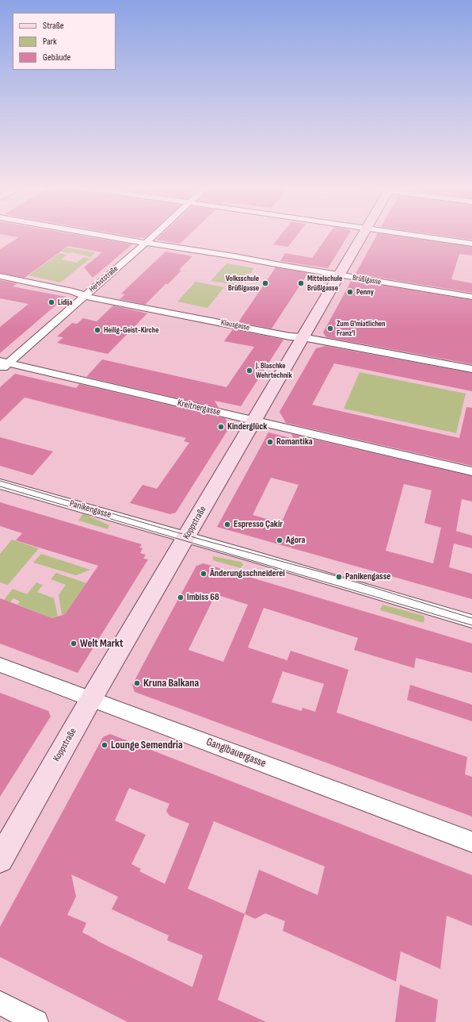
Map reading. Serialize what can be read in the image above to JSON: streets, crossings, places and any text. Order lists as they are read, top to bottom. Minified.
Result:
{"streets":{"main road":["Koppstraße"],"street":["Herbststraße","Brüßlgasse","Klausgasse","Kreitnergasse","Panikengasse","Ganglbauergasse"]},"crossings":[["Herbststraße","Brüßlgasse"],["Herbststraße","Klausgasse"],["Herbststraße","Kreitnergasse"],["Brüßlgasse","Koppstraße"],["Klausgasse","Koppstraße"],["Kreitnergasse","Koppstraße"],["Panikengasse","Koppstraße"],["Koppstraße","Ganglbauergasse"]],"places":["Volksschule Brüßlgasse","Mittelschule Brüßlgasse","Penny","Lidija","Zum G'miatlichen Franz'l","Heilig-Geist-Kirche","J. Blaschke Wehrtechnik","Kinderglück","Romantika","Espresso Çakir","Agora","Änderungsschneiderei","Panikengasse","Imbiss 68","Welt Markt","Kruna Balkana","Lounge Semendria"],"legend":["Straße","Park","Gebäude"]}
